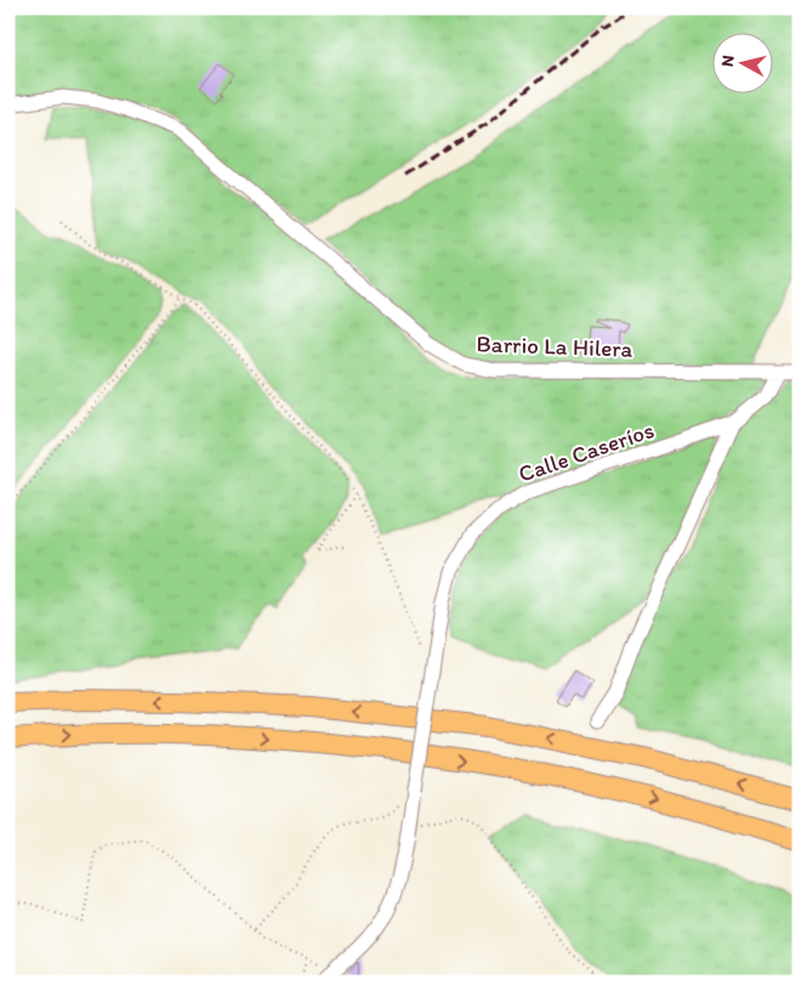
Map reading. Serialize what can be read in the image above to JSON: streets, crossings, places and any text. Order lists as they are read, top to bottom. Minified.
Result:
{"streets":{"street":["Barrio La Hilera","Calle Caseríos"]},"crossings":[["Barrio La Hilera","Calle Caseríos"]],"north":"left"}
